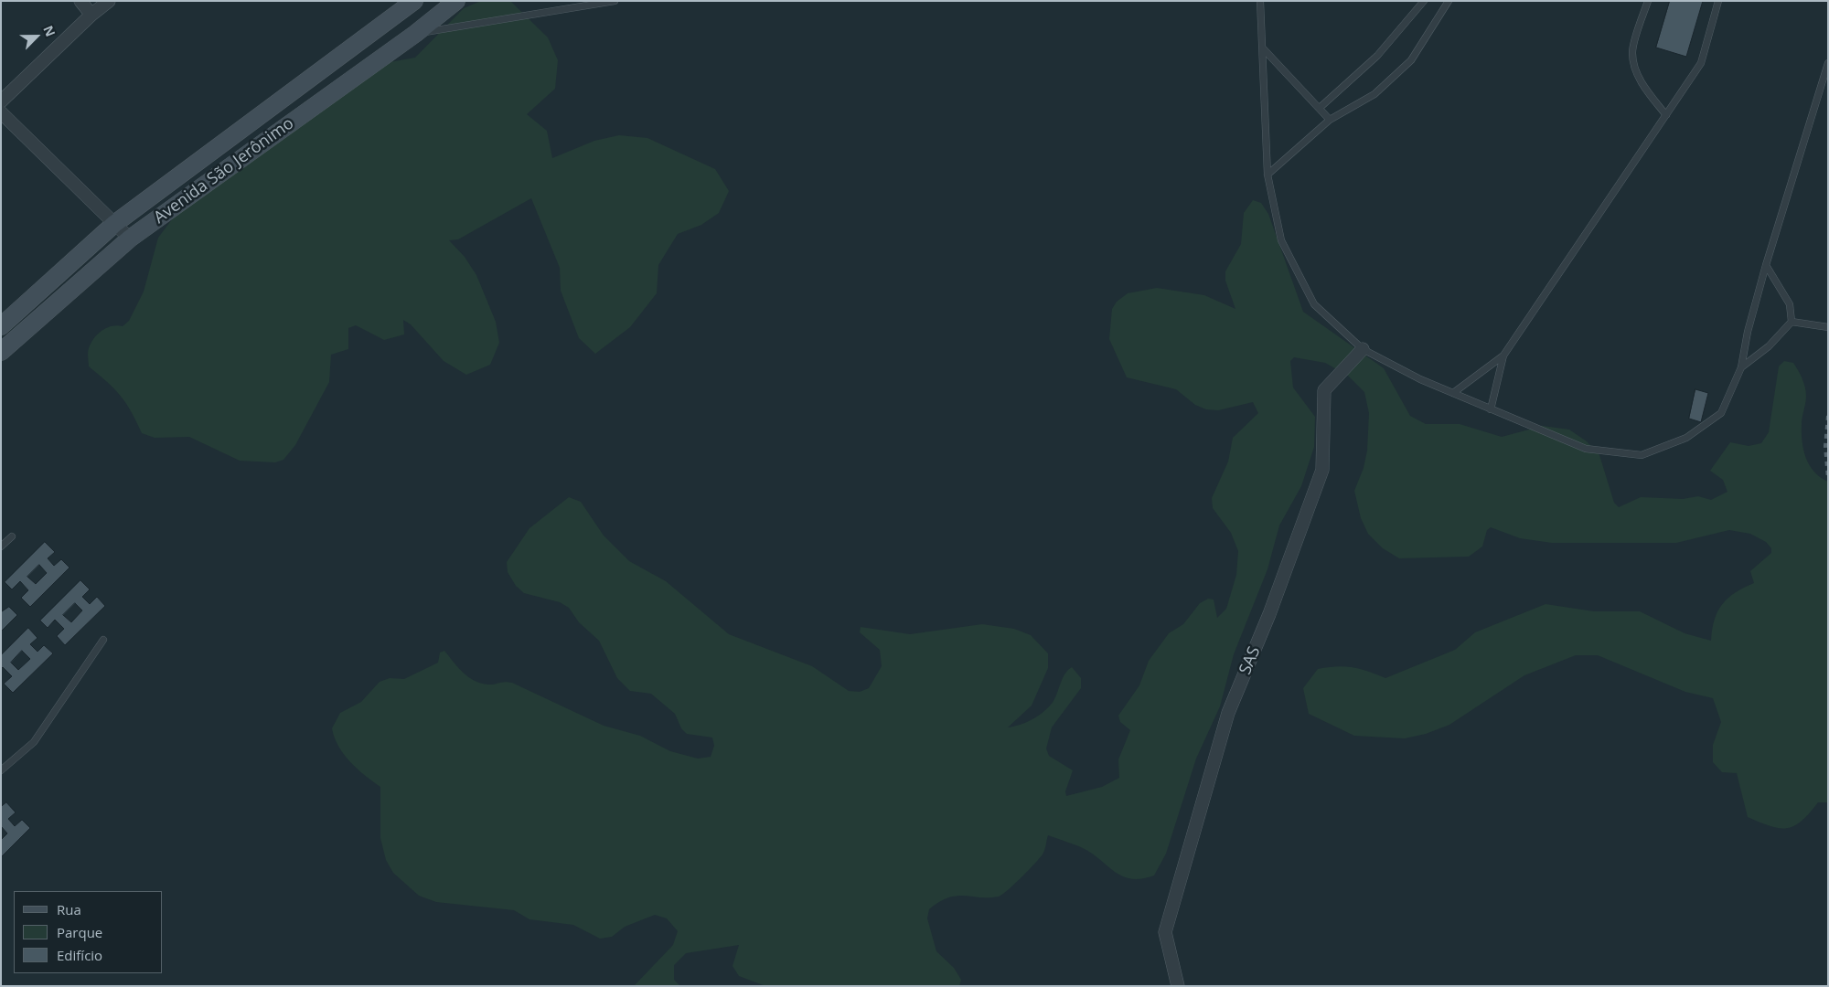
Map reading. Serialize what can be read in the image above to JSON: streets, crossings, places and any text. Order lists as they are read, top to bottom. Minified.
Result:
{"streets":{"street":["Avenida São Jerônimo","SAS"]},"legend":["Rua","Parque","Edifício"],"north":"top right"}
